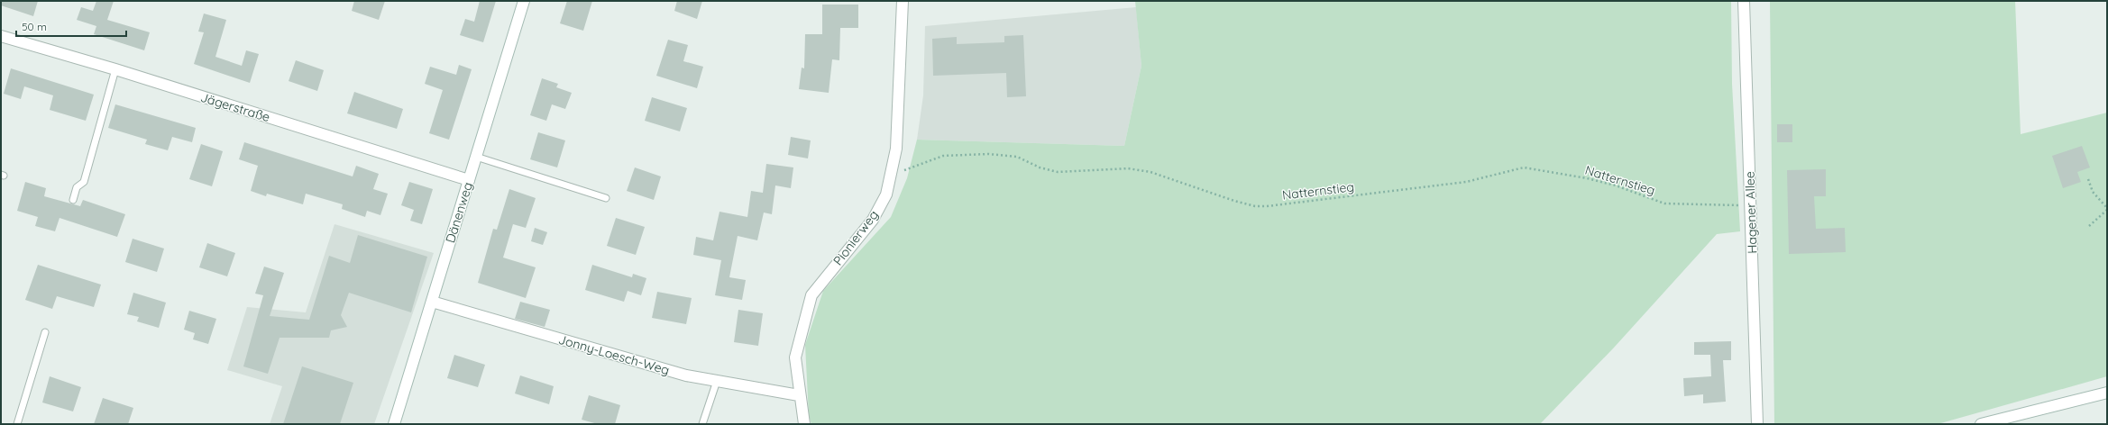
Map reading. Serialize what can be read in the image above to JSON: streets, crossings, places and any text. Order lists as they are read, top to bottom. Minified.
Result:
{"streets":{"street":["Jägerstraße","Dänenweg","Hagener Allee","Pionierweg","Jonny-Loesch-Weg"],"path":["Natternstieg"]},"crossings":[["Jägerstraße","Dänenweg"],["Natternstieg","Hagener Allee"],["Natternstieg","Pionierweg"],["Dänenweg","Jonny-Loesch-Weg"],["Pionierweg","Jonny-Loesch-Weg"]],"scale_bar":"50 m"}
